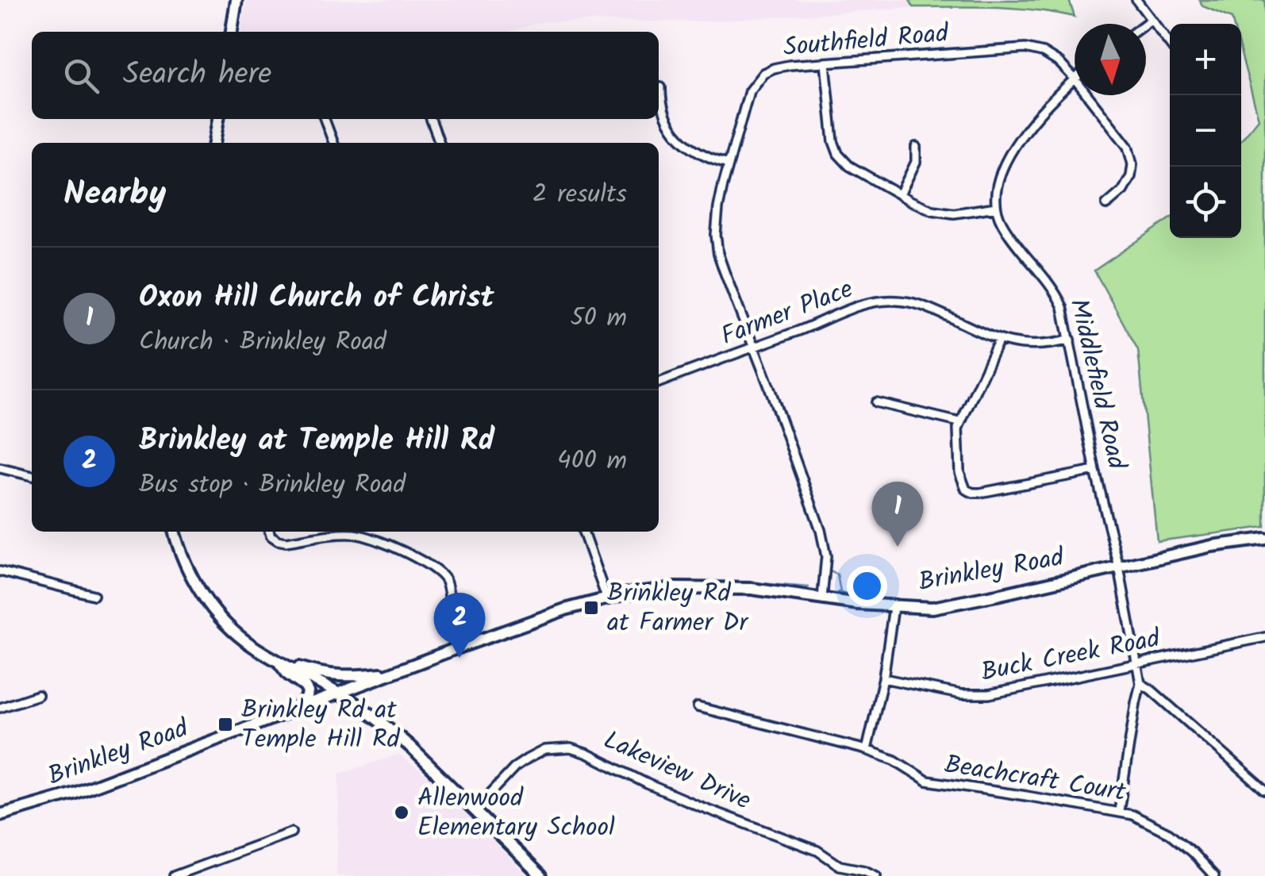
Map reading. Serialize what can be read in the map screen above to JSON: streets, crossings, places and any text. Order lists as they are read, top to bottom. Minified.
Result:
{"streets":{"main road":["Brinkley Road"],"street":["Southfield Road","Farmer Place","Middlefield Road","Buck Creek Road","Lakeview Drive","Beachcraft Court"]},"crossings":[["Southfield Road","Farmer Place"],["Southfield Road","Brinkley Road"],["Farmer Place","Middlefield Road"],["Middlefield Road","Brinkley Road"],["Middlefield Road","Buck Creek Road"],["Middlefield Road","Beachcraft Court"]],"places":{"transit":["Brinkley Rd at Farmer Dr","Brinkley Rd at Temple Hill Rd"],"other":["Allenwood Elementary School"]},"north":"bottom","page":{"map_buttons":["+","−"],"search":"Search here","heading":["Nearby","2 results"],"list":[{"mark":"1","name":"Oxon Hill Church of Christ","note":"Church · Brinkley Road","value":"50 m"},{"mark":"2","name":"Brinkley at Temple Hill Rd","note":"Bus stop · Brinkley Road","value":"400 m"}],"pins":["1","2"]}}
